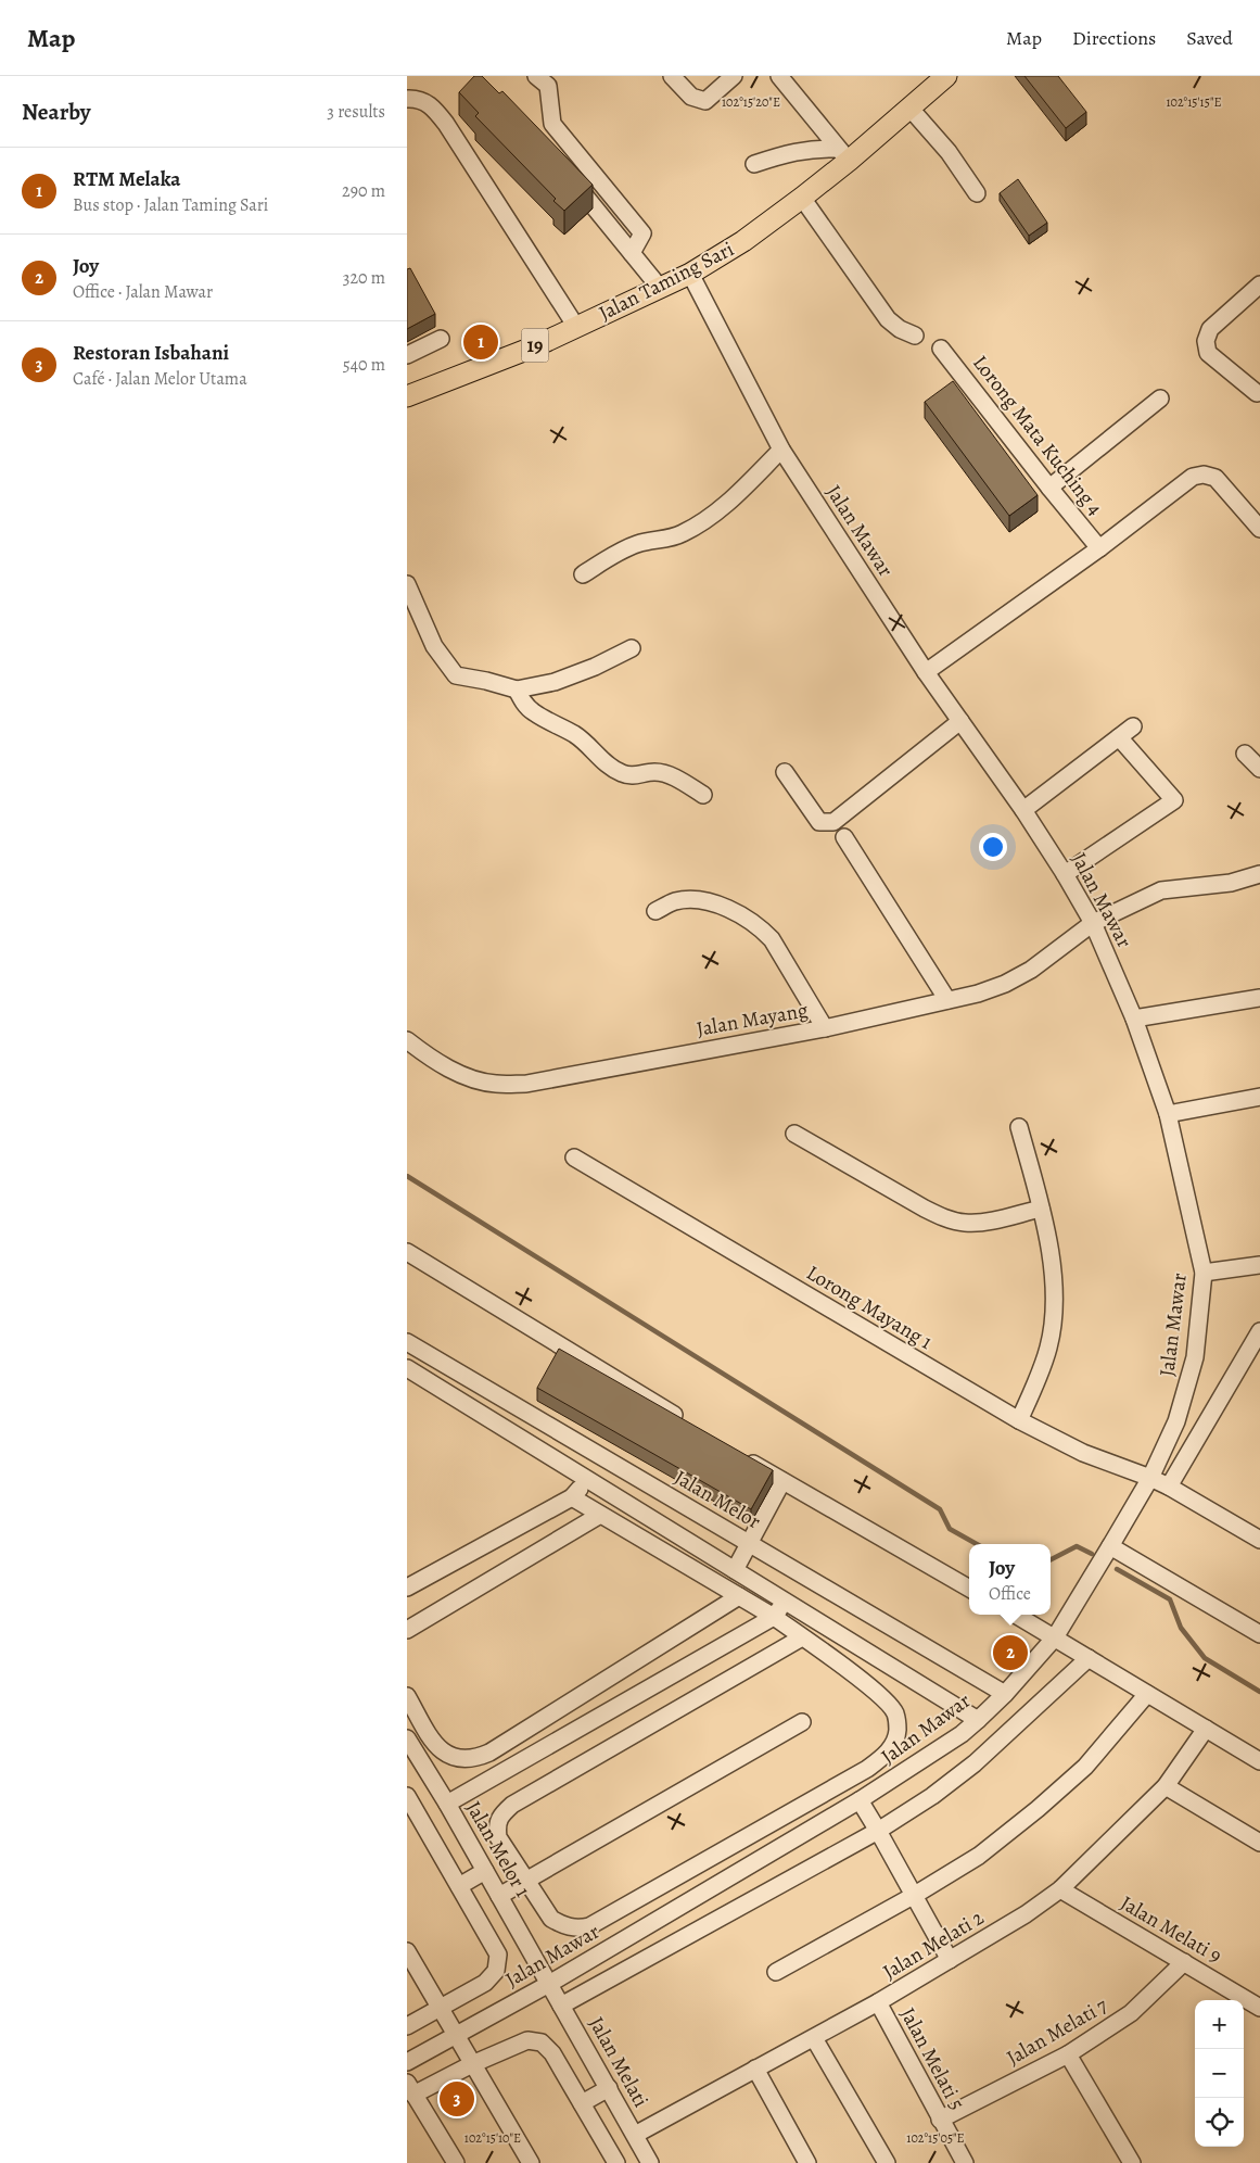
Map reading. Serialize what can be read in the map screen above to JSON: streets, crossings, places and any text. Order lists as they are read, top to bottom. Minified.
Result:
{"streets":{"main road":["Jalan Taming Sari","19"],"street":["Lorong Mata Kuching 4","Jalan Mawar","Jalan Mayang","Lorong Mayang 1","Jalan Melor","Jalan Melor 1","Jalan Melati 9","Jalan Melati 2","Jalan Melati 7","Jalan Melati 5","Jalan Melati"]},"crossings":[["Jalan Taming Sari","Jalan Mawar"],["Jalan Mawar","Jalan Mayang"],["Jalan Mawar","Lorong Mayang 1"],["Jalan Mawar","Jalan Melor"],["Jalan Mawar","Jalan Melor 1"],["Jalan Mawar","Jalan Melati"],["Jalan Melor 1","Jalan Melati"],["Jalan Melati 9","Jalan Melati 2"],["Jalan Melati 9","Jalan Melati 7"],["Jalan Melati 2","Jalan Melati 5"],["Jalan Melati 2","Jalan Melati"],["Jalan Melati 7","Jalan Melati 5"]],"page":{"header":"Map","nav":["Map","Directions","Saved"],"heading":["Nearby","3 results"],"list":[{"mark":"1","name":"RTM Melaka","note":"Bus stop · Jalan Taming Sari","value":"290 m"},{"mark":"2","name":"Joy","note":"Office · Jalan Mawar","value":"320 m"},{"mark":"3","name":"Restoran Isbahani","note":"Café · Jalan Melor Utama","value":"540 m"}],"pins":["1","2","3"],"popup":["Joy","Office"],"map_buttons":["+","−"]},"coordinates":["102°15'20\"E","102°15'15\"E","102°15'10\"E","102°15'05\"E"]}
